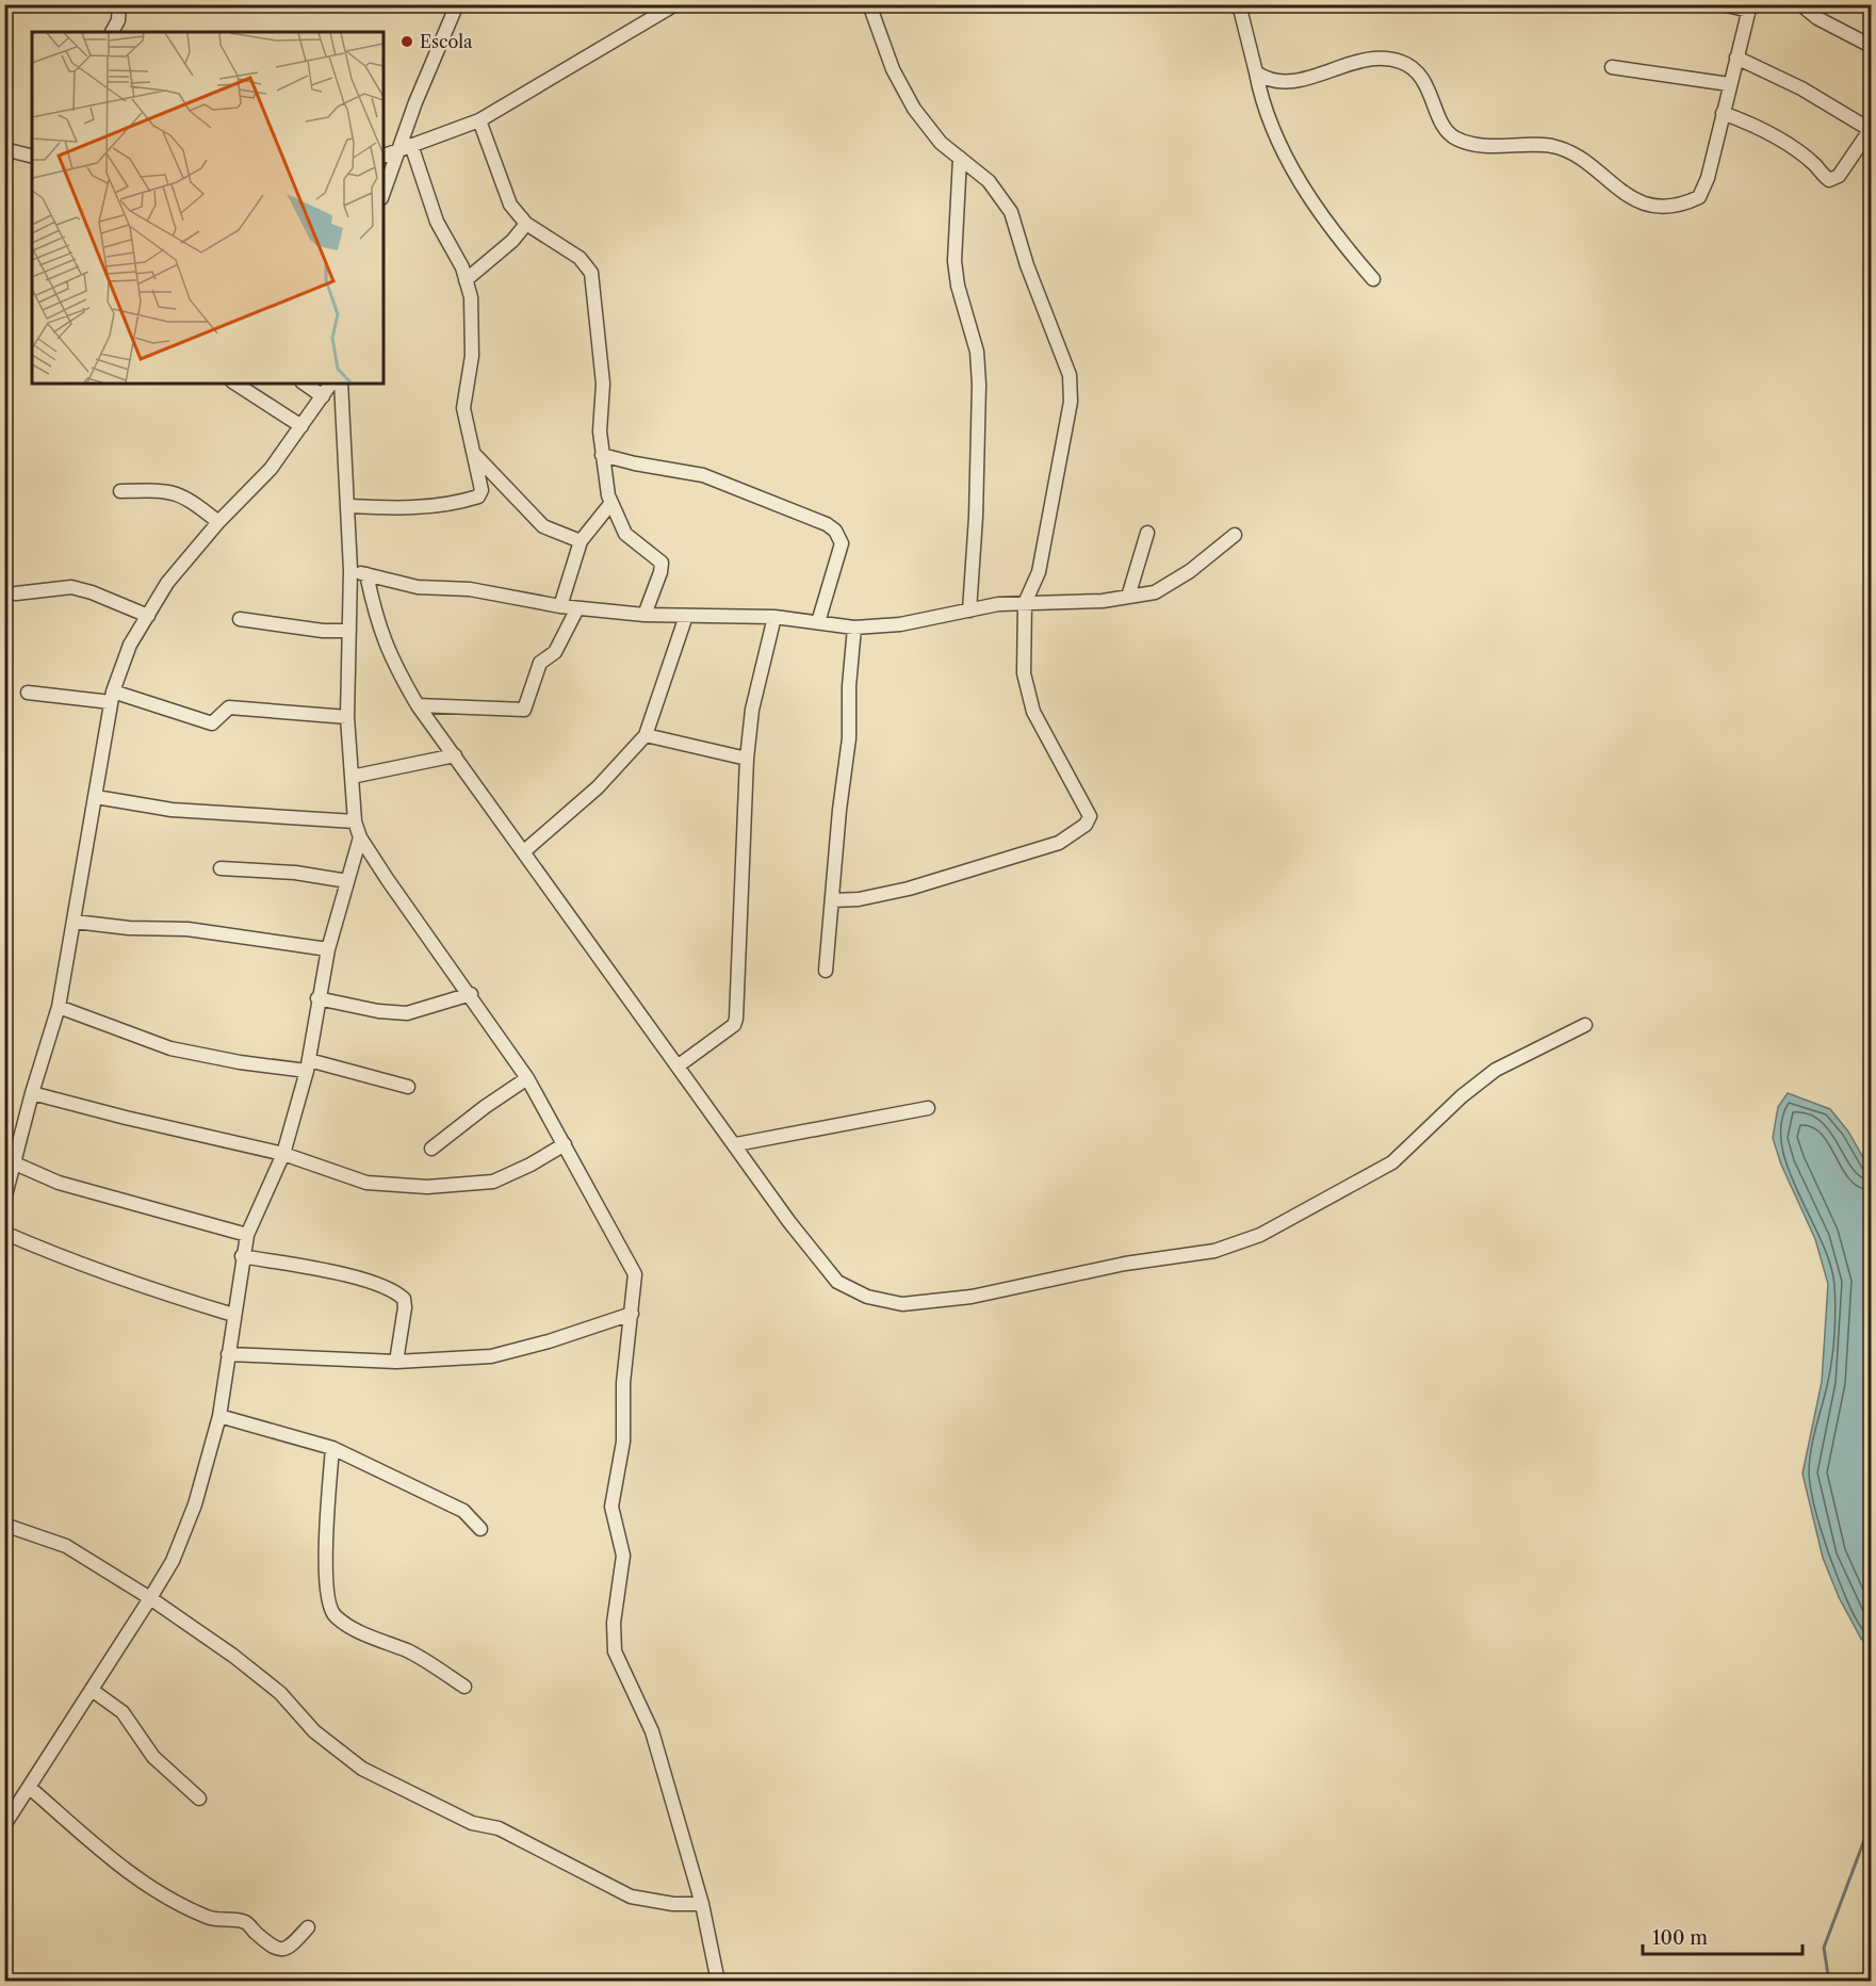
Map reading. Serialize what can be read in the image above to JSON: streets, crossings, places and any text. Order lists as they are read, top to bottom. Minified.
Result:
{"places":["Escola"],"scale_bar":"100 m"}
